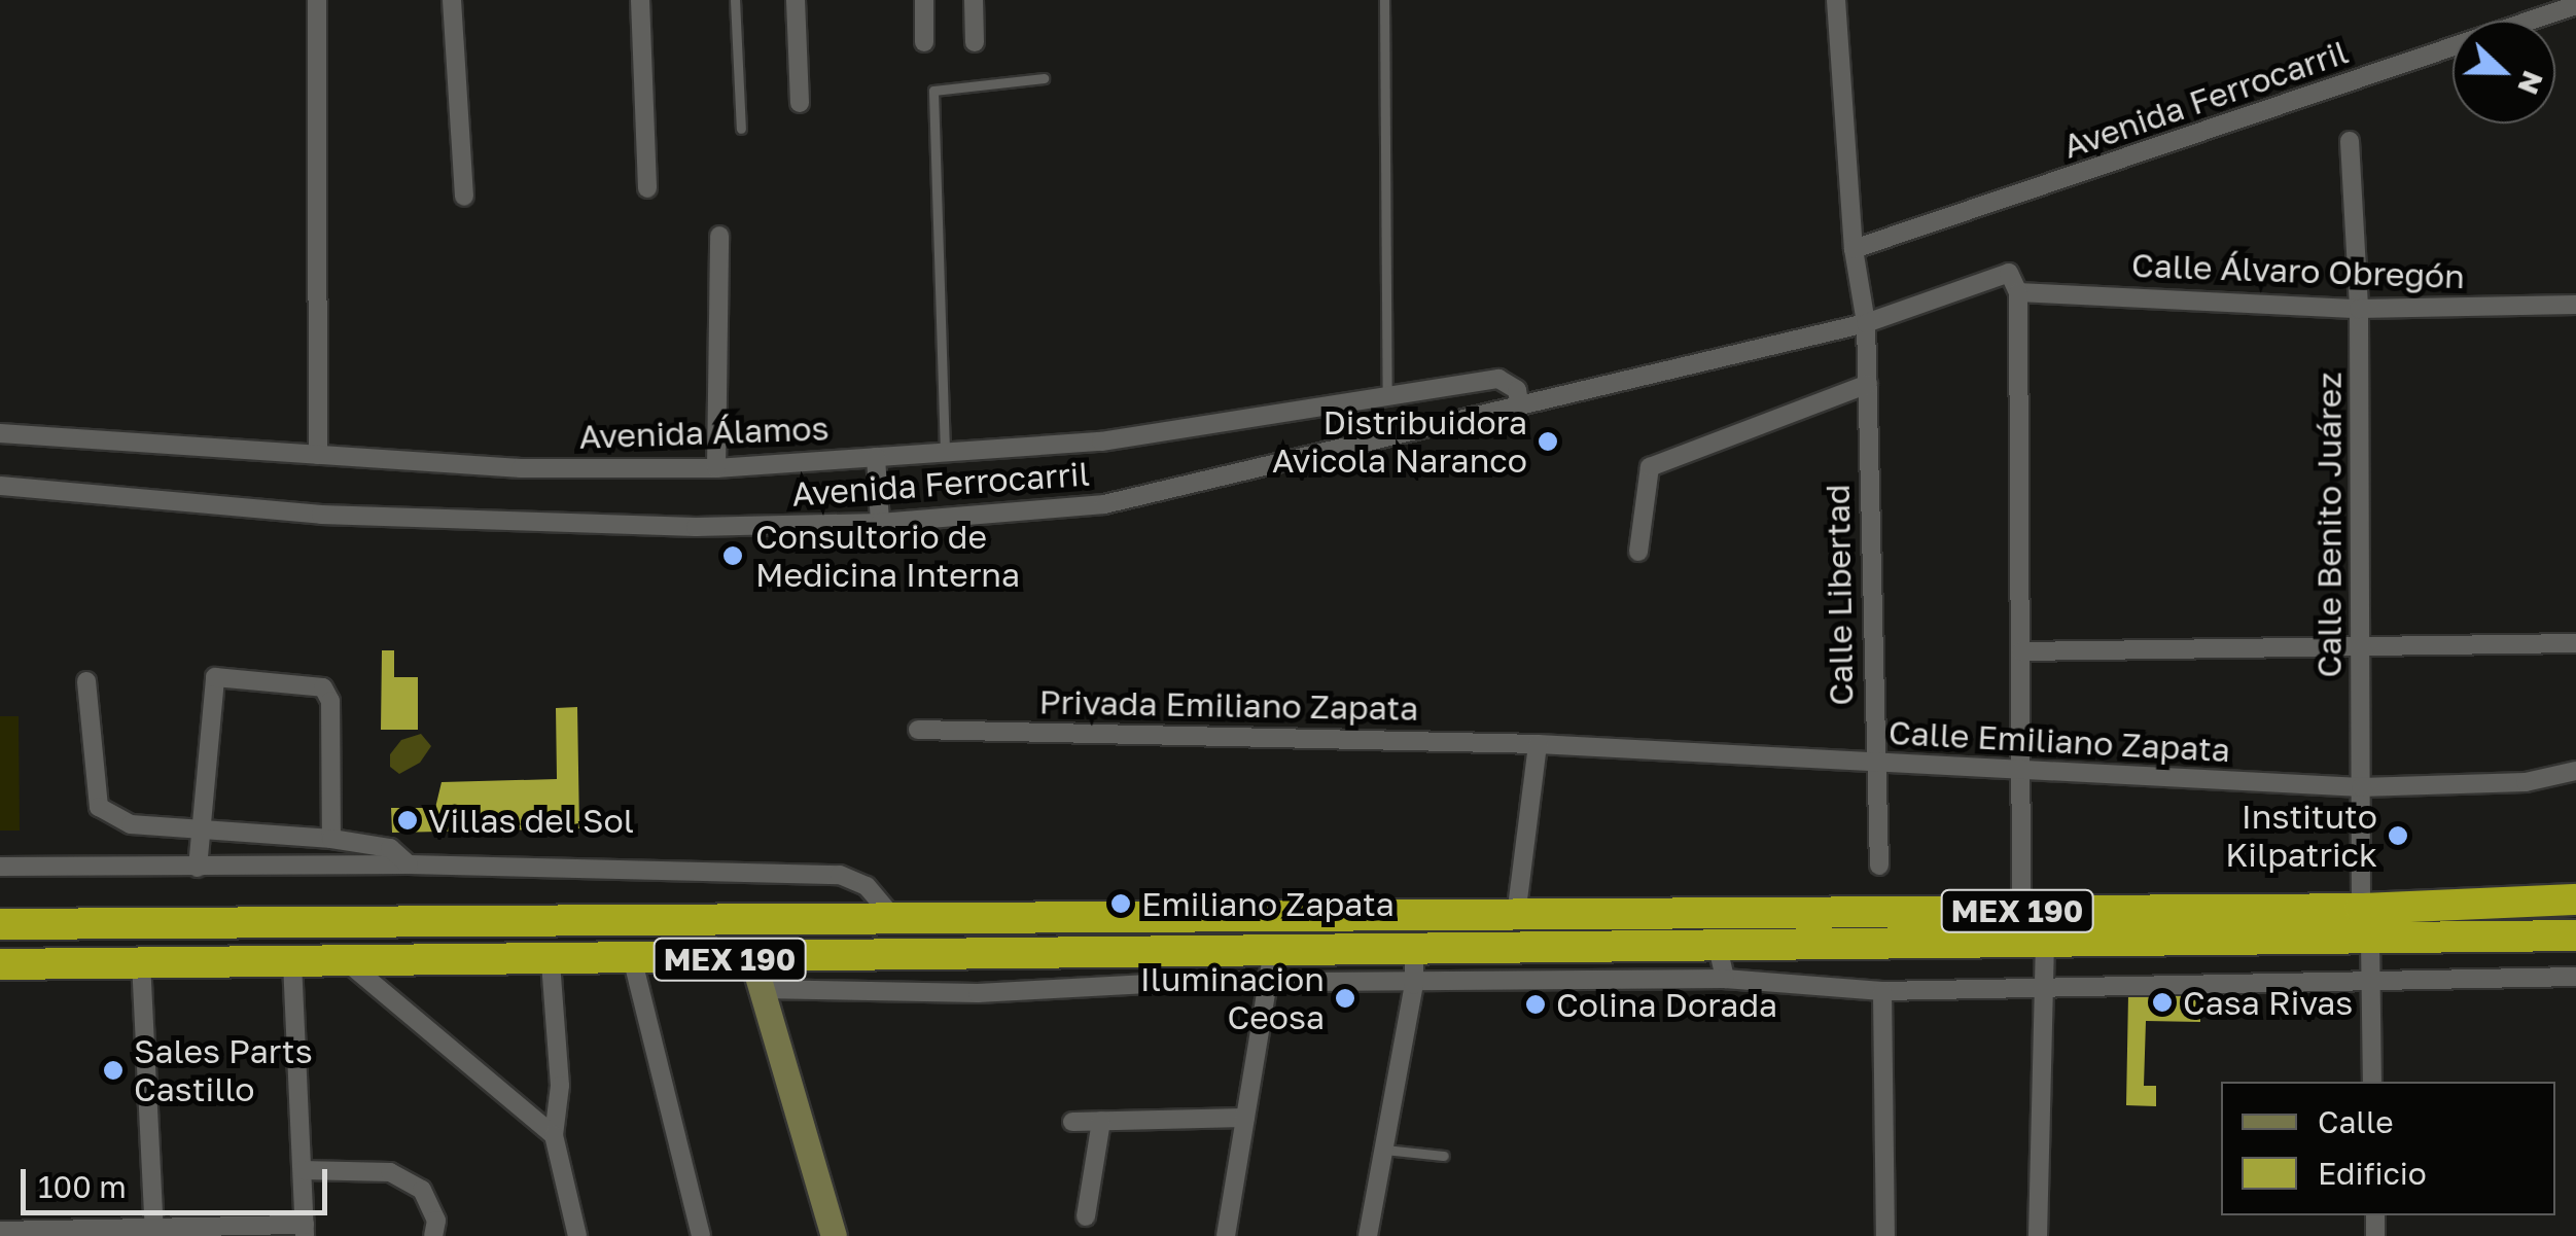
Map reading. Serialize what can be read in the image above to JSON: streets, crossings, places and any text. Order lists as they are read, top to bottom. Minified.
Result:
{"streets":{"highway":["MEX 190"],"street":["Avenida Ferrocarril","Calle Álvaro Obregón","Avenida Álamos","Calle Benito Juárez","Calle Libertad","Privada Emiliano Zapata","Calle Emiliano Zapata"]},"crossings":[["Avenida Ferrocarril","Calle Álvaro Obregón"],["Avenida Ferrocarril","Avenida Álamos"],["Avenida Ferrocarril","Calle Libertad"],["Calle Álvaro Obregón","Calle Benito Juárez"],["Calle Álvaro Obregón","Calle Libertad"],["Calle Benito Juárez","Calle Emiliano Zapata"],["Calle Benito Juárez","MEX 190"],["Calle Libertad","Calle Emiliano Zapata"],["Privada Emiliano Zapata","Calle Emiliano Zapata"]],"places":["Distribuidora Avicola Naranco","Consultorio de Medicina Interna","Villas del Sol","Instituto Kilpatrick","Emiliano Zapata","Iluminacion Ceosa","Casa Rivas","Colina Dorada","Sales Parts Castillo"],"legend":["Calle","Edificio"],"scale_bar":"100 m","north":"right"}
